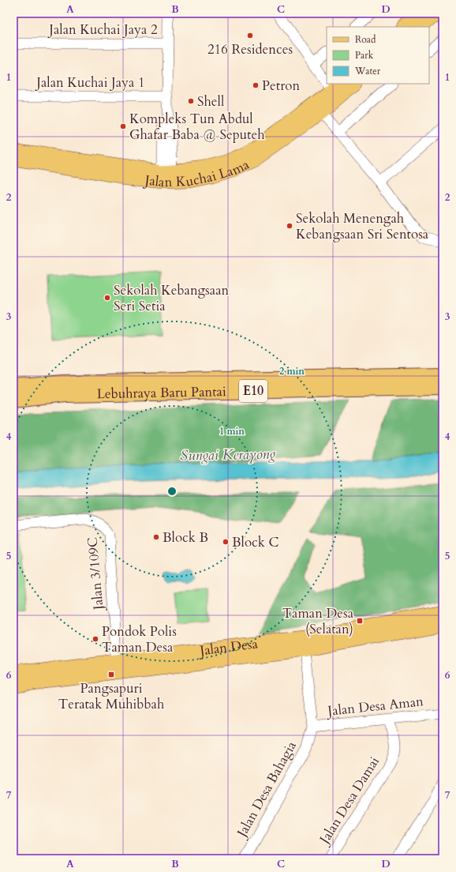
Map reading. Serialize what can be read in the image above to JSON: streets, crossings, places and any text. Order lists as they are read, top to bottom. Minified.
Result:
{"streets":{"highway":["E10","Lebuhraya Baru Pantai"],"main road":["Jalan Kuchai Lama","Jalan Desa"],"street":["Jalan Kuchai Jaya 2","Jalan Kuchai Jaya 1","Jalan 3/109C","Jalan Desa Aman","Jalan Desa Bahagia","Jalan Desa Damai"]},"crossings":[["Jalan 3/109C","Jalan Desa"],["Jalan Desa","Jalan Desa Bahagia"],["Jalan Desa Aman","Jalan Desa Bahagia"],["Jalan Desa Aman","Jalan Desa Damai"]],"water":["Sungai Kerayong"],"places":{"other":["216 Residences","Petron","Shell","Kompleks Tun Abdul Ghafar Baba @ Seputeh","Sekolah Menengah Kebangsaan Sri Sentosa","Sekolah Kebangsaan Seri Setia","Block B","Block C","Pondok Polis Taman Desa"],"transit":["Taman Desa (Selatan)","Pangsapuri Teratak Muhibbah"]},"legend":["Road","Park","Water"],"grid":{"columns":["A","B","C","D"],"rows":["1","2","3","4","5","6","7"]},"rings":["2 min","1 min"]}
